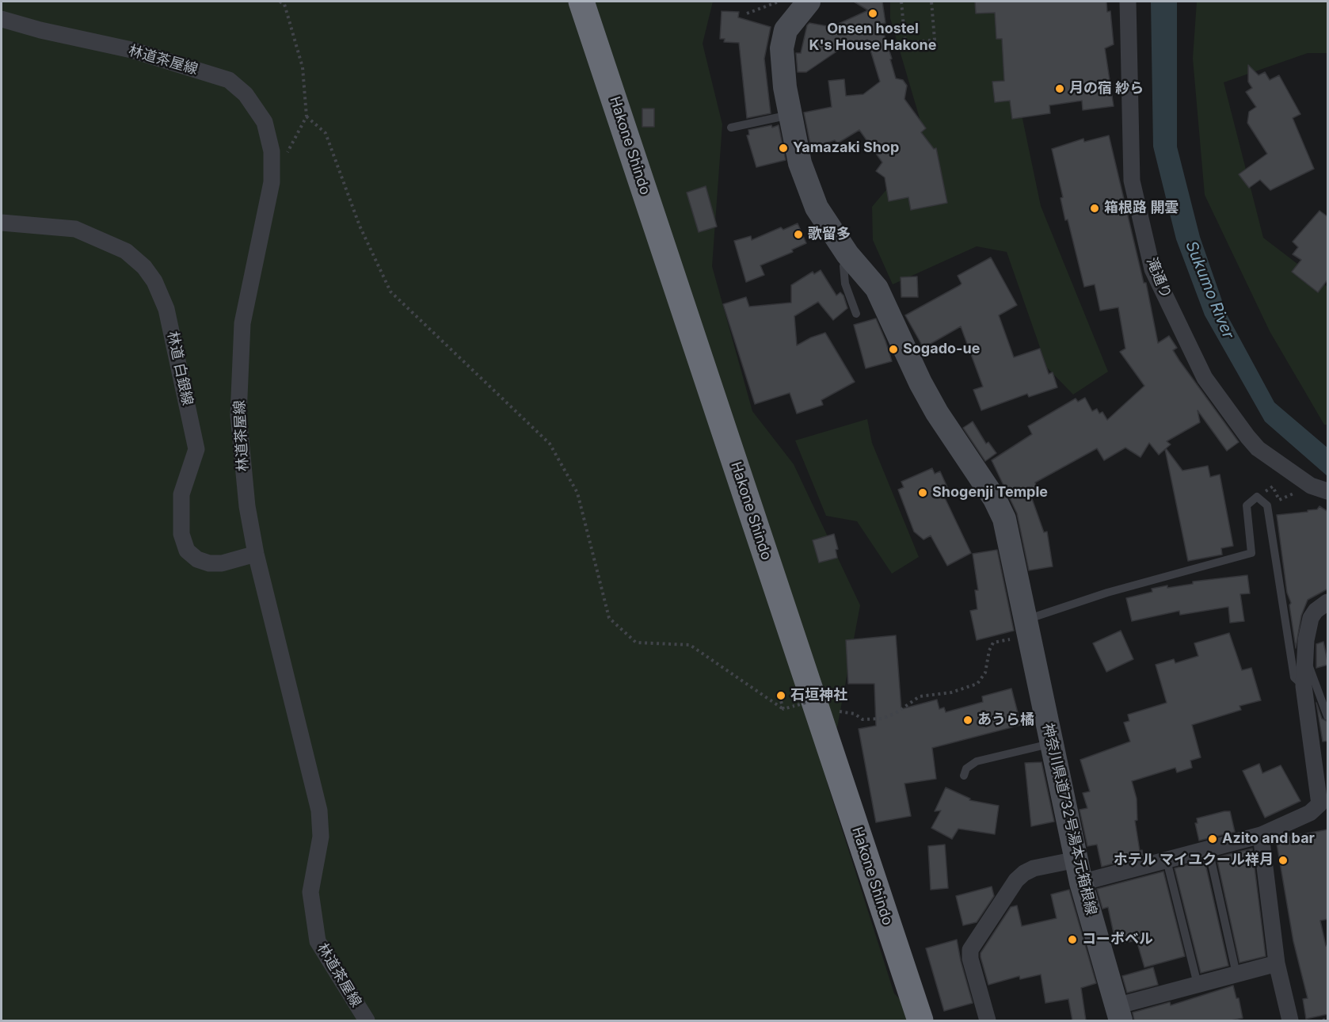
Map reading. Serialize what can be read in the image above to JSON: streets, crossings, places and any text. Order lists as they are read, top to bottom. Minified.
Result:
{"streets":{"highway":["Hakone Shindo"],"main road":["神奈川県道732号湯本元箱根線"],"street":["林道茶屋線","滝通り","林道 白銀線"]},"crossings":[["林道茶屋線","林道 白銀線"]],"water":["Sukumo River"],"places":["Onsen hostel K's House Hakone","月の宿 紗ら","Yamazaki Shop","箱根路 開雲","歌留多","Sogado-ue","Shogenji Temple","石垣神社","あうら橘","Azito and bar","ホテル マイユクール祥月","コーポベル"]}
